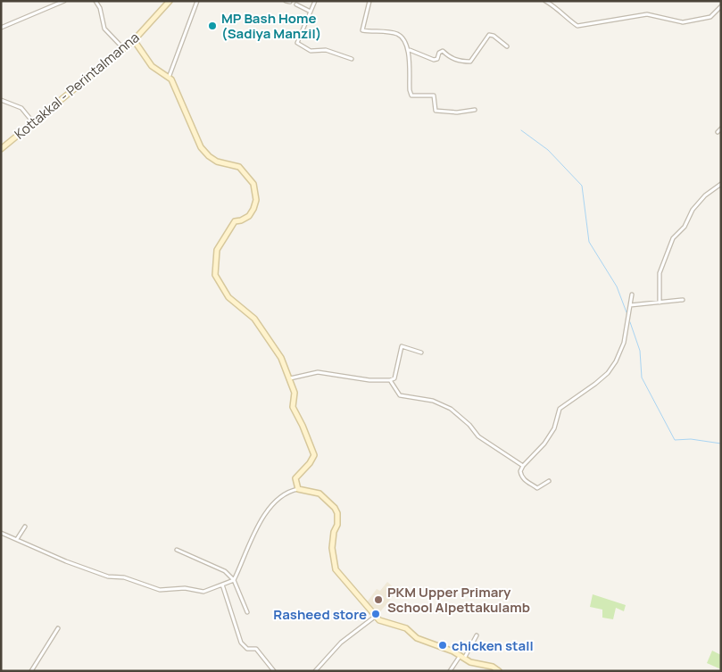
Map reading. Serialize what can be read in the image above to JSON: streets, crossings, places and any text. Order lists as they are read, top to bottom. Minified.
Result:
{"streets":{"street":["Kottakkal - Perintalmanna"]},"places":["MP Bash Home (Sadiya Manzil)","PKM Upper Primary School Alpettakulamb","Rasheed store","chicken stall"]}
